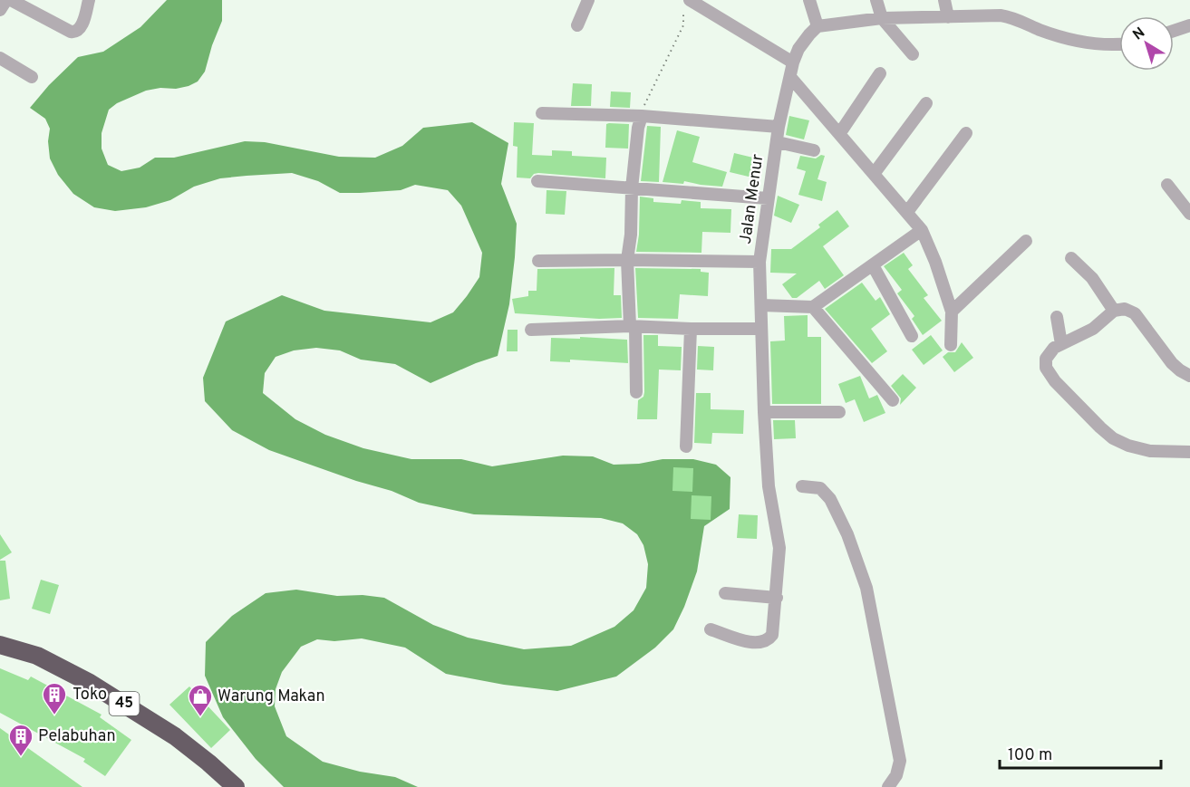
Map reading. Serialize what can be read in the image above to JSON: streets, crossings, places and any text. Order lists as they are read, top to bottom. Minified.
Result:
{"streets":{"highway":["45"],"street":["Jalan Menur"]},"places":{"building":["Toko","Pelabuhan"],"shop":["Warung Makan"]},"scale_bar":"100 m","north":"top left"}
